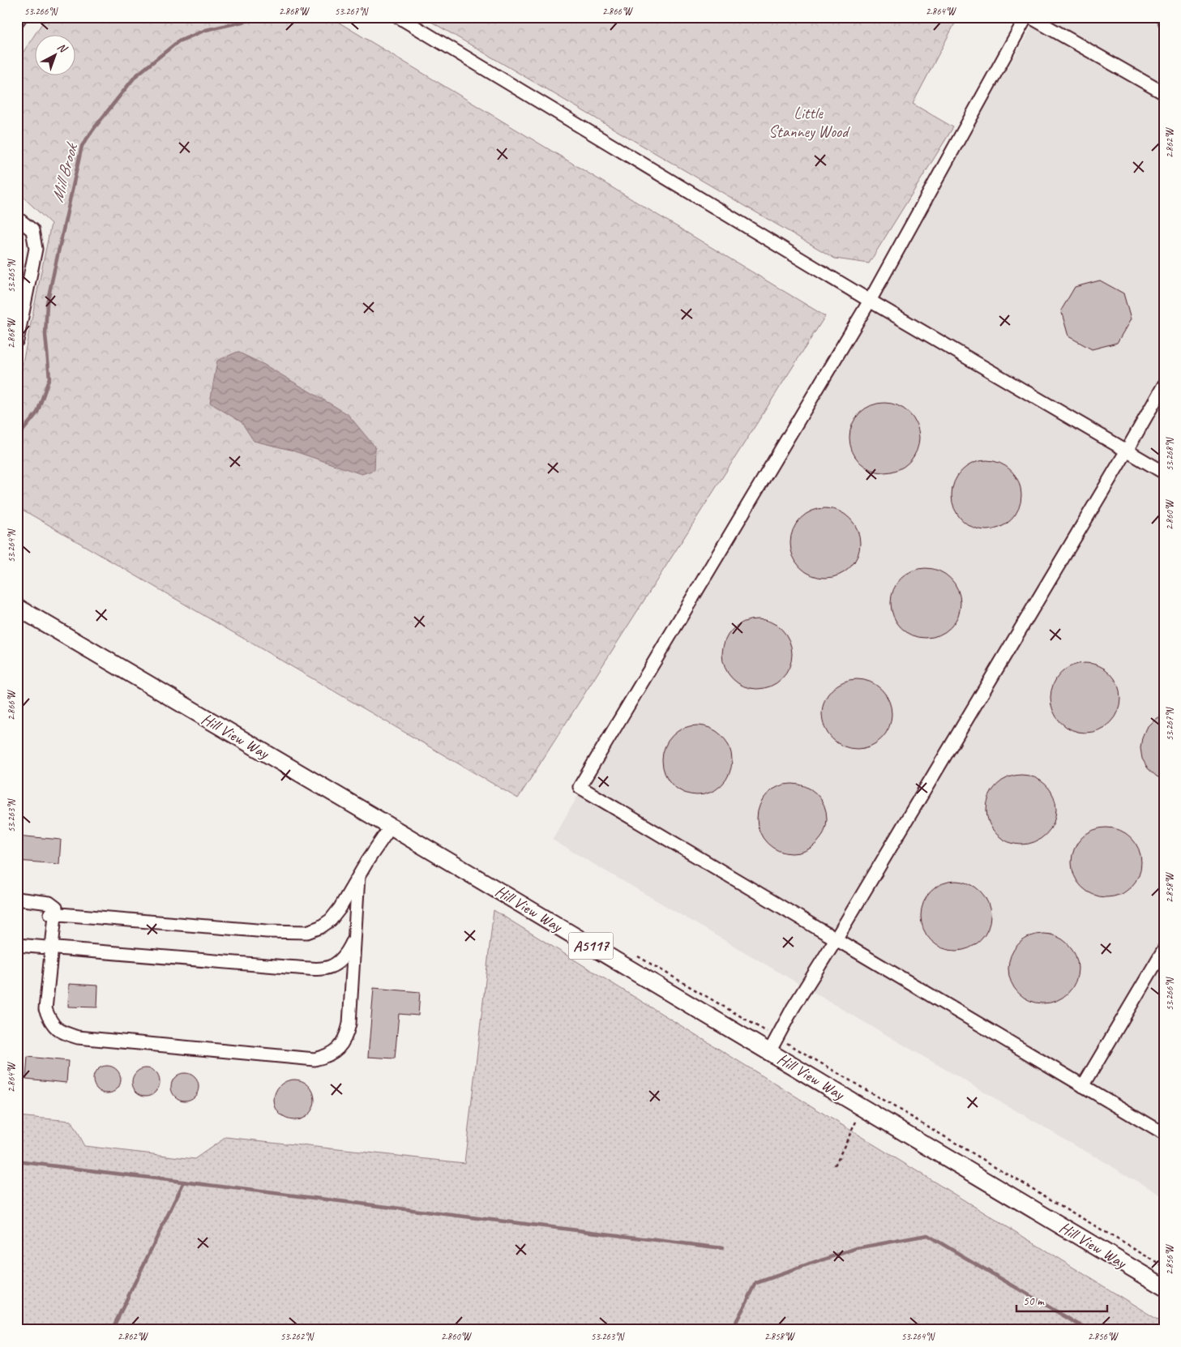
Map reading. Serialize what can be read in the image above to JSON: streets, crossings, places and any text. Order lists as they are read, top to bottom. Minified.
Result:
{"streets":{"main road":["Hill View Way","A5117"]},"water":["Mill Brook"],"parks":["Little Stanney Wood"],"scale_bar":"50 m","north":"top right","coordinates":["53.266°N","2.868°W","53.267°N","2.866°W","2.864°W","2.862°W","53.265°N","53.268°N","2.860°W","53.264°N","53.263°N","2.858°W","2.856°W","53.262°N"]}
